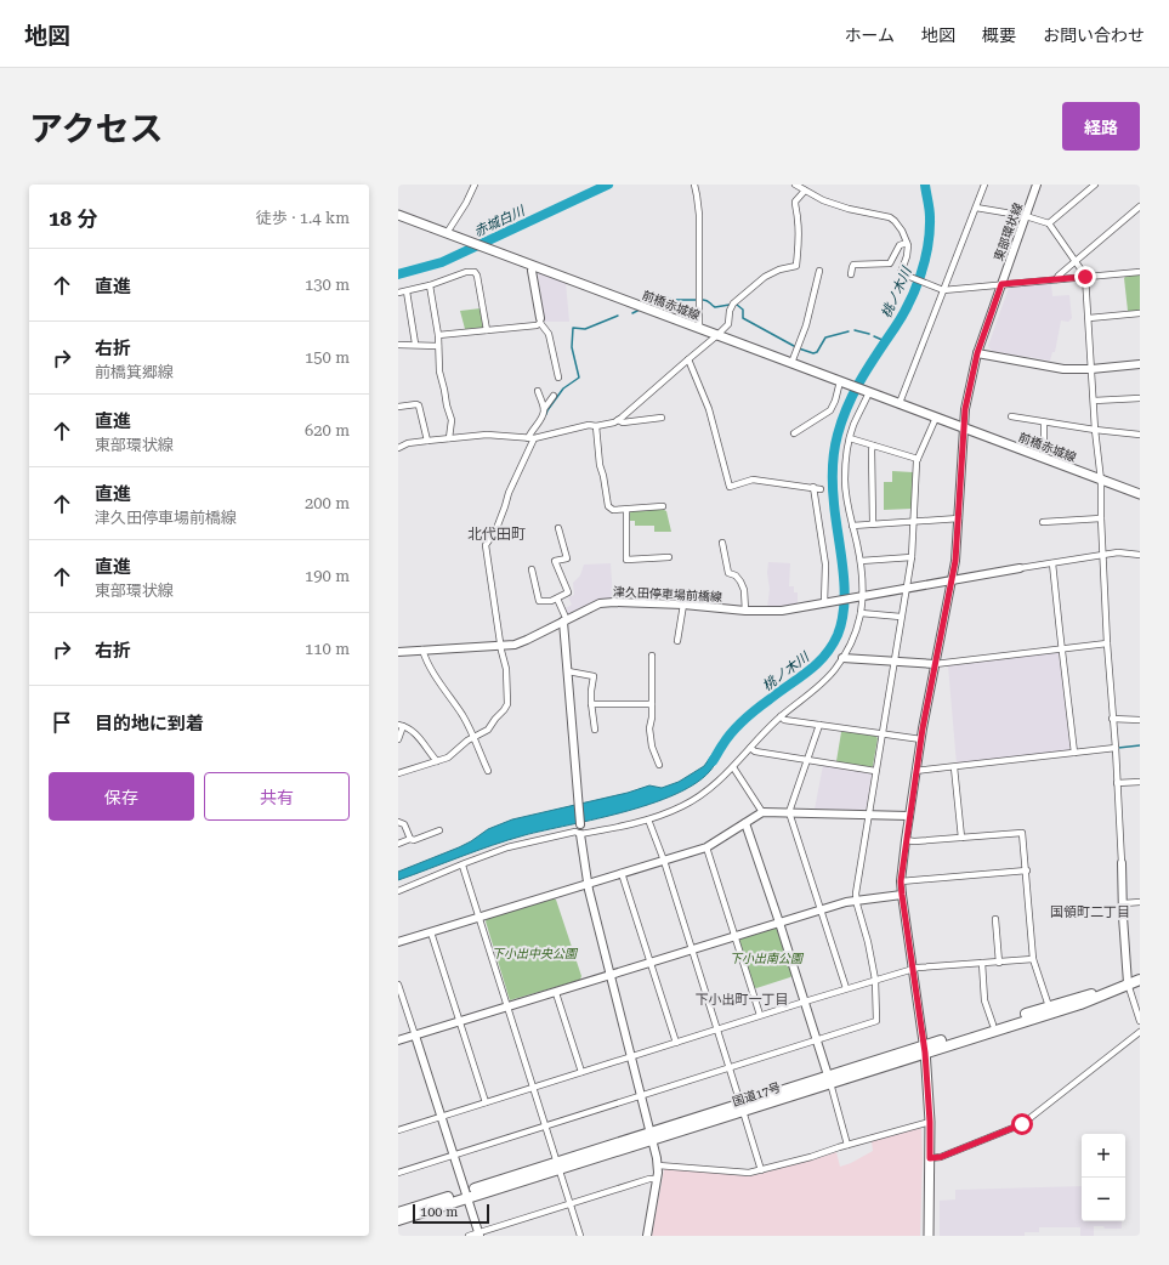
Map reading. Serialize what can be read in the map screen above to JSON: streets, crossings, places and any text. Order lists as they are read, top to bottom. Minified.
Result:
{"streets":{"highway":["国道17号"],"main road":["前橋赤城線"],"street":["東部環状線","津久田停車場前橋線"]},"crossings":[["東部環状線","前橋赤城線"]],"districts":["北代田町","国領町二丁目","下小出町一丁目"],"water":["赤城白川","桃ノ木川"],"parks":["下小出中央公園","下小出南公園"],"scale_bar":"100 m","page":{"header":"地図","nav":["ホーム","地図","概要","お問い合わせ"],"title":"アクセス","buttons":["経路",["保存","共有"]],"heading":["18 分","徒歩 · 1.4 km"],"list":[["直進","130 m"],["右折","前橋箕郷線","150 m"],["直進","東部環状線","620 m"],["直進","津久田停車場前橋線","200 m"],["直進","東部環状線","190 m"],["右折","110 m"],"目的地に到着"],"map_buttons":["+","−"],"scale":"100 m"}}
